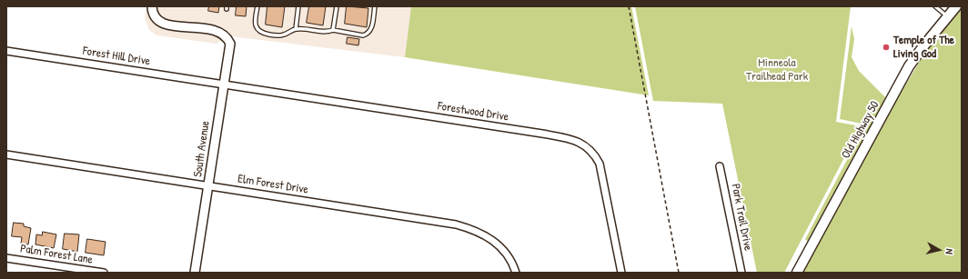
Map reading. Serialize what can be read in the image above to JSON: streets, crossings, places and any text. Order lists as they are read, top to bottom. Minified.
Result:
{"streets":{"main road":["Old Highway 50"],"street":["Forest Hill Drive","Forestwood Drive","South Avenue","Elm Forest Drive","Park Trail Drive","Palm Forest Lane"]},"crossings":[["Forest Hill Drive","Forestwood Drive"],["Forest Hill Drive","South Avenue"],["Forestwood Drive","South Avenue"],["South Avenue","Elm Forest Drive"]],"parks":["Minneola Trailhead Park"],"places":["Temple of The Living God"],"north":"right"}
